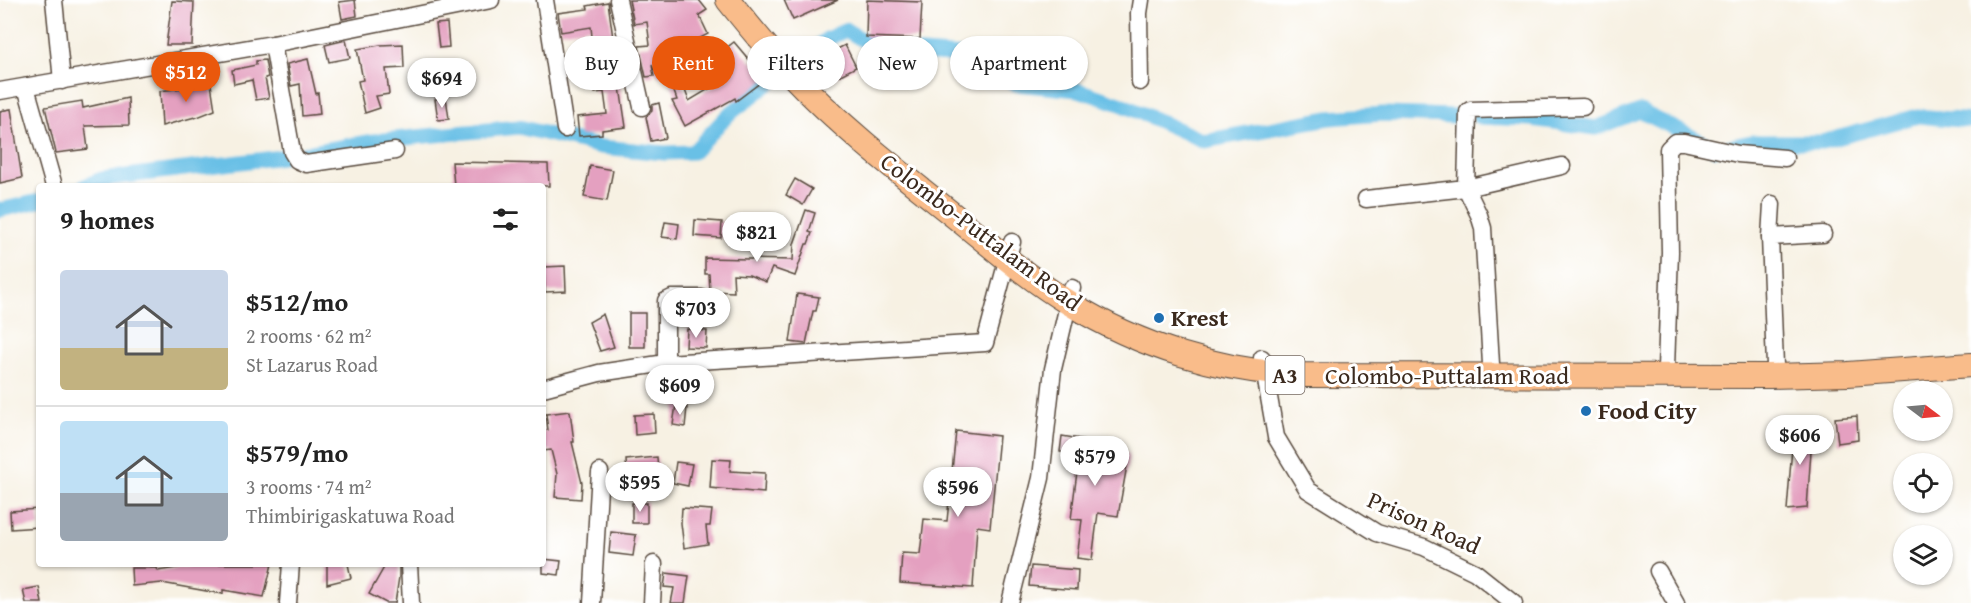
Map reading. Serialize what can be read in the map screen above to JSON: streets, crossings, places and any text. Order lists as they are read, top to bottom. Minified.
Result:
{"streets":{"highway":["Colombo-Puttalam Road","A3"],"street":["Prison Road"]},"crossings":[["Colombo-Puttalam Road","Prison Road"]],"places":["Krest","Food City"],"north":"right","page":{"chip":["Buy","Rent","Filters","New","Apartment"],"price":["$512","$694","$821","$703","$609","$606","$579","$595","$596"],"heading":"9 homes","list":[{"name":"$512/mo","note":"2 rooms · 62 m² · St Lazarus Road"},{"name":"$579/mo","note":"3 rooms · 74 m² · Thimbirigaskatuwa Road"}]}}
